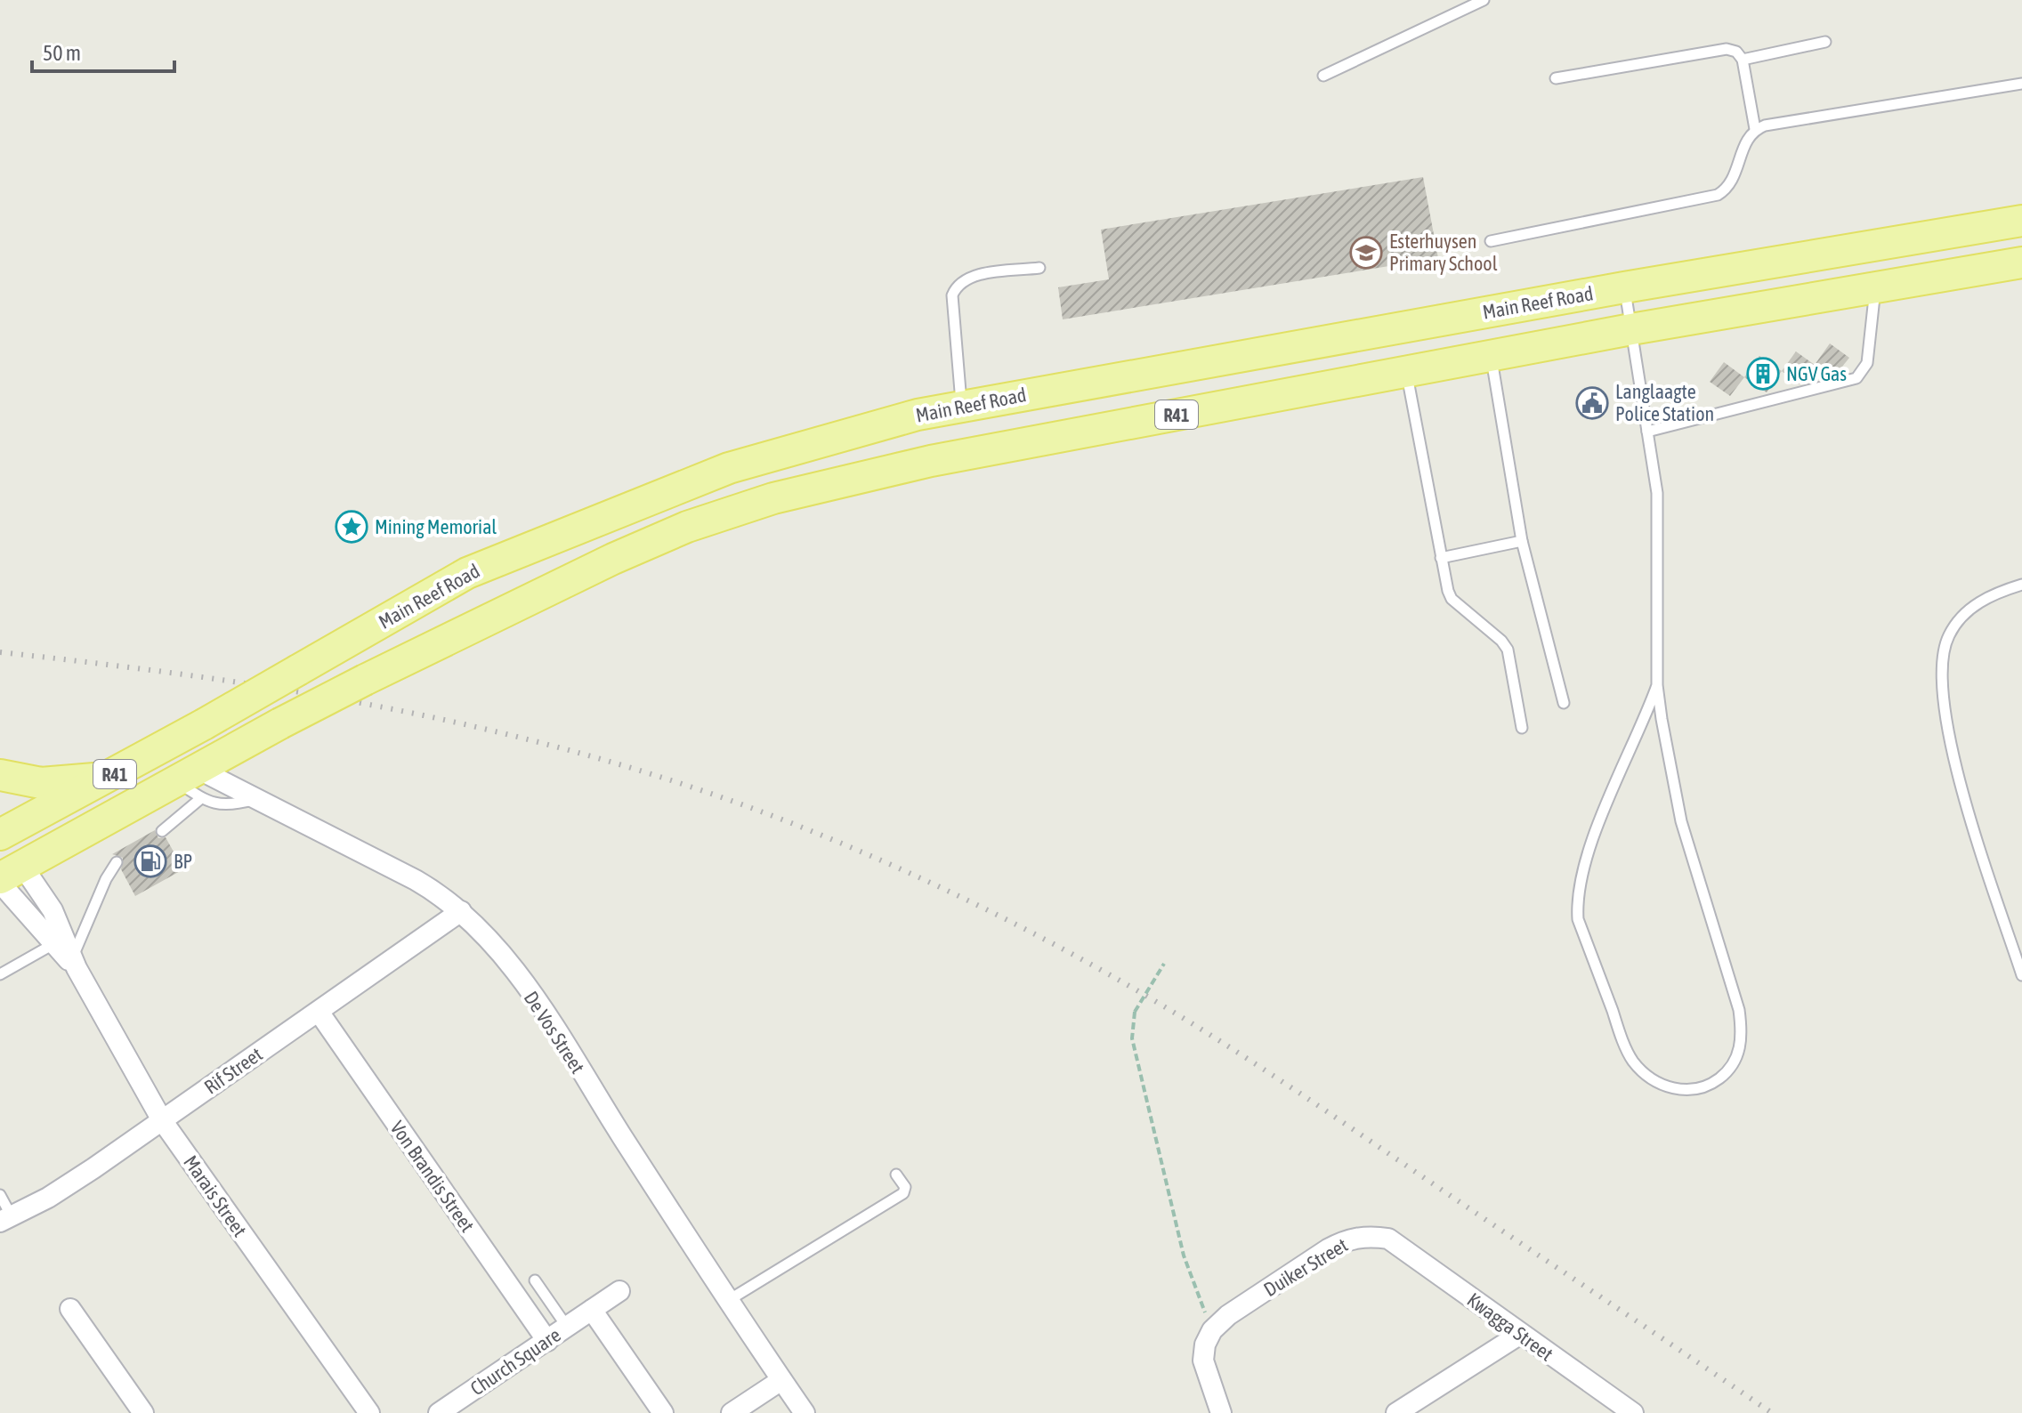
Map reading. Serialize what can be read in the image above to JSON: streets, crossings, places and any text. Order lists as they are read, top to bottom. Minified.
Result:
{"streets":{"main road":["Main Reef Road","R41"],"street":["De Vos Street","Rif Street","Von Brandis Street","Marais Street","Duiker Street","Kwagga Street","Church Square"]},"crossings":[["R41","De Vos Street"],["R41","Marais Street"],["De Vos Street","Rif Street"],["Rif Street","Von Brandis Street"],["Rif Street","Marais Street"],["Von Brandis Street","Church Square"],["Duiker Street","Kwagga Street"]],"places":{"school or university":["Esterhuysen Primary School"],"building":["NGV Gas"],"public building":["Langlaagte Police Station"],"place":["Mining Memorial"],"fuel station":["BP"]},"scale_bar":"50 m"}
